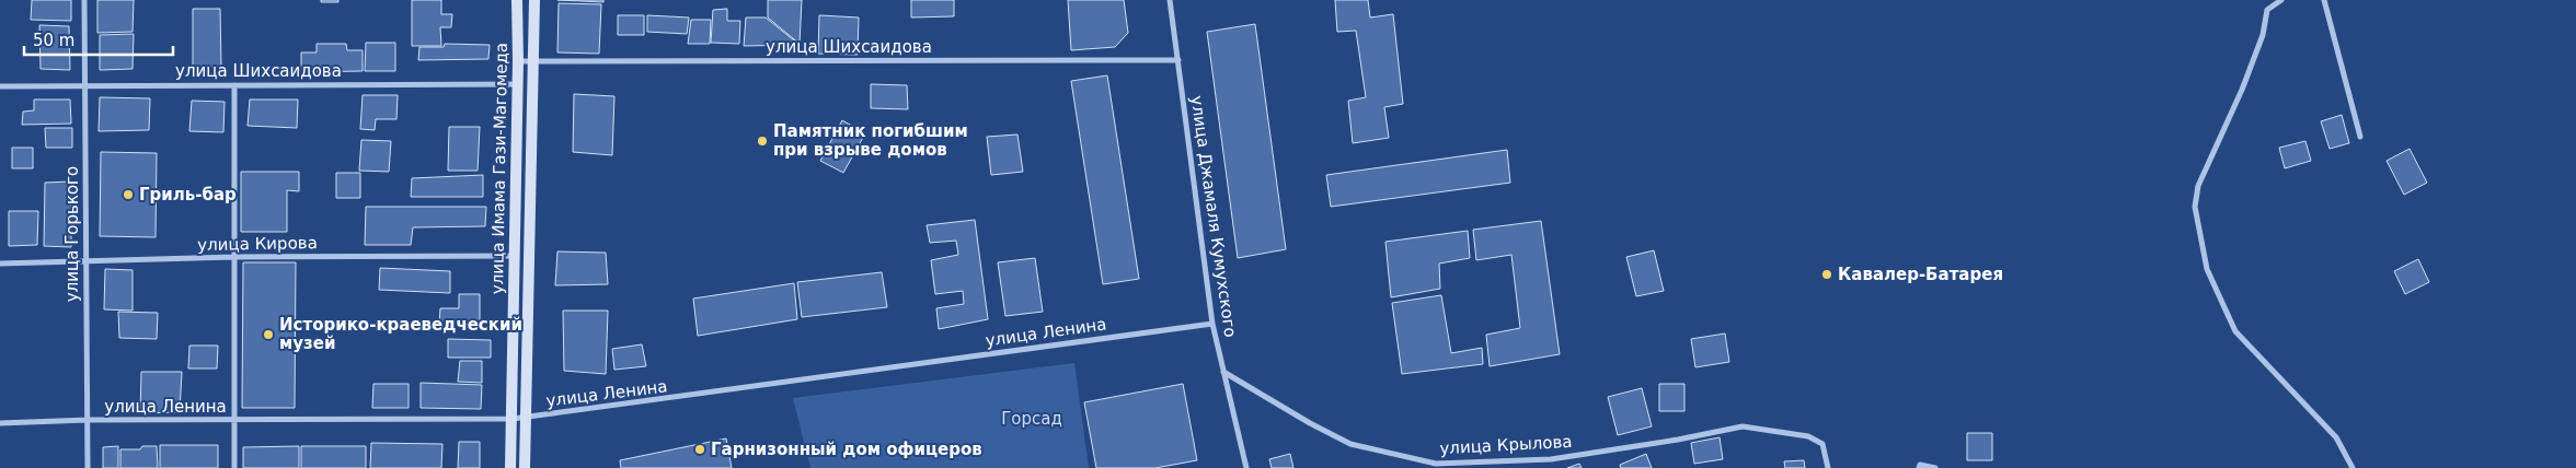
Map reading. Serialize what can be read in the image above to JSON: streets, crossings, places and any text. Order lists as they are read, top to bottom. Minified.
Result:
{"streets":{"main road":["улица Имама Гази-Магомеда"],"street":["улица Шихсаидова","улица Джамаля Кумухского","улица Горького","улица Кирова","улица Ленина","улица Крылова"]},"crossings":[["улица Шихсаидова","улица Имама Гази-Магомеда"],["улица Шихсаидова","улица Джамаля Кумухского"],["улица Шихсаидова","улица Горького"],["улица Имама Гази-Магомеда","улица Кирова"],["улица Имама Гази-Магомеда","улица Ленина"],["улица Джамаля Кумухского","улица Ленина"],["улица Джамаля Кумухского","улица Крылова"],["улица Горького","улица Кирова"],["улица Горького","улица Ленина"]],"parks":["Горсад"],"places":["Памятник погибшим при взрыве домов","Гриль-бар","Кавалер-Батарея","Историко-краеведческий музей","Гарнизонный дом офицеров"],"scale_bar":"50 m"}
